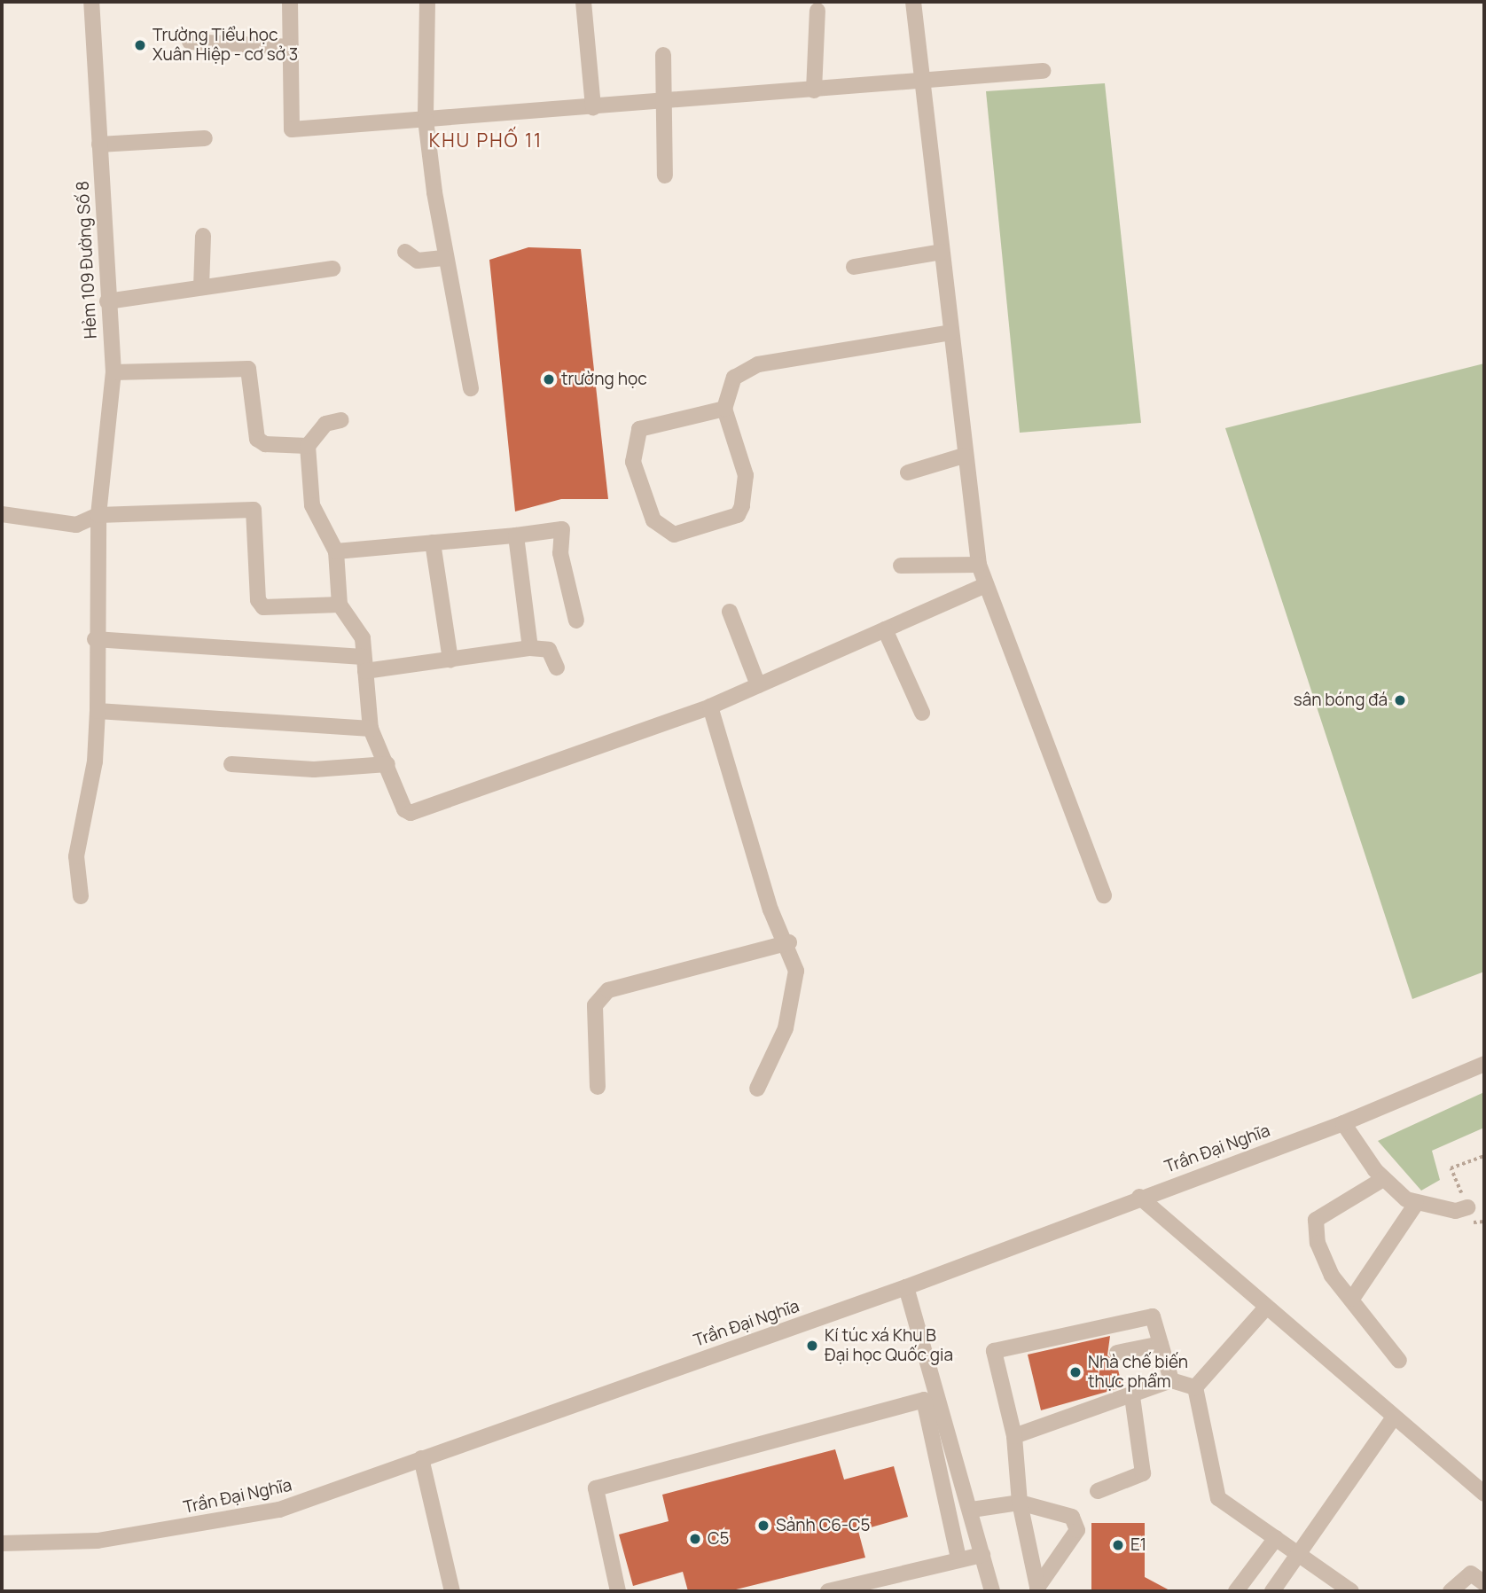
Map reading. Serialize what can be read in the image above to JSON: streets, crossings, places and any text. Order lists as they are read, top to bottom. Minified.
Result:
{"streets":{"street":["Hẻm 109 Đường Số 8","Trần Đại Nghĩa"]},"districts":["KHU PHỐ 11"],"places":["Trường Tiểu học Xuân Hiệp - cơ sở 3","trường học","sân bóng đá","Kí túc xá Khu B Đại học Quốc gia","Nhà chế biến thực phẩm","Sảnh C6-C5","C5","E1"]}
